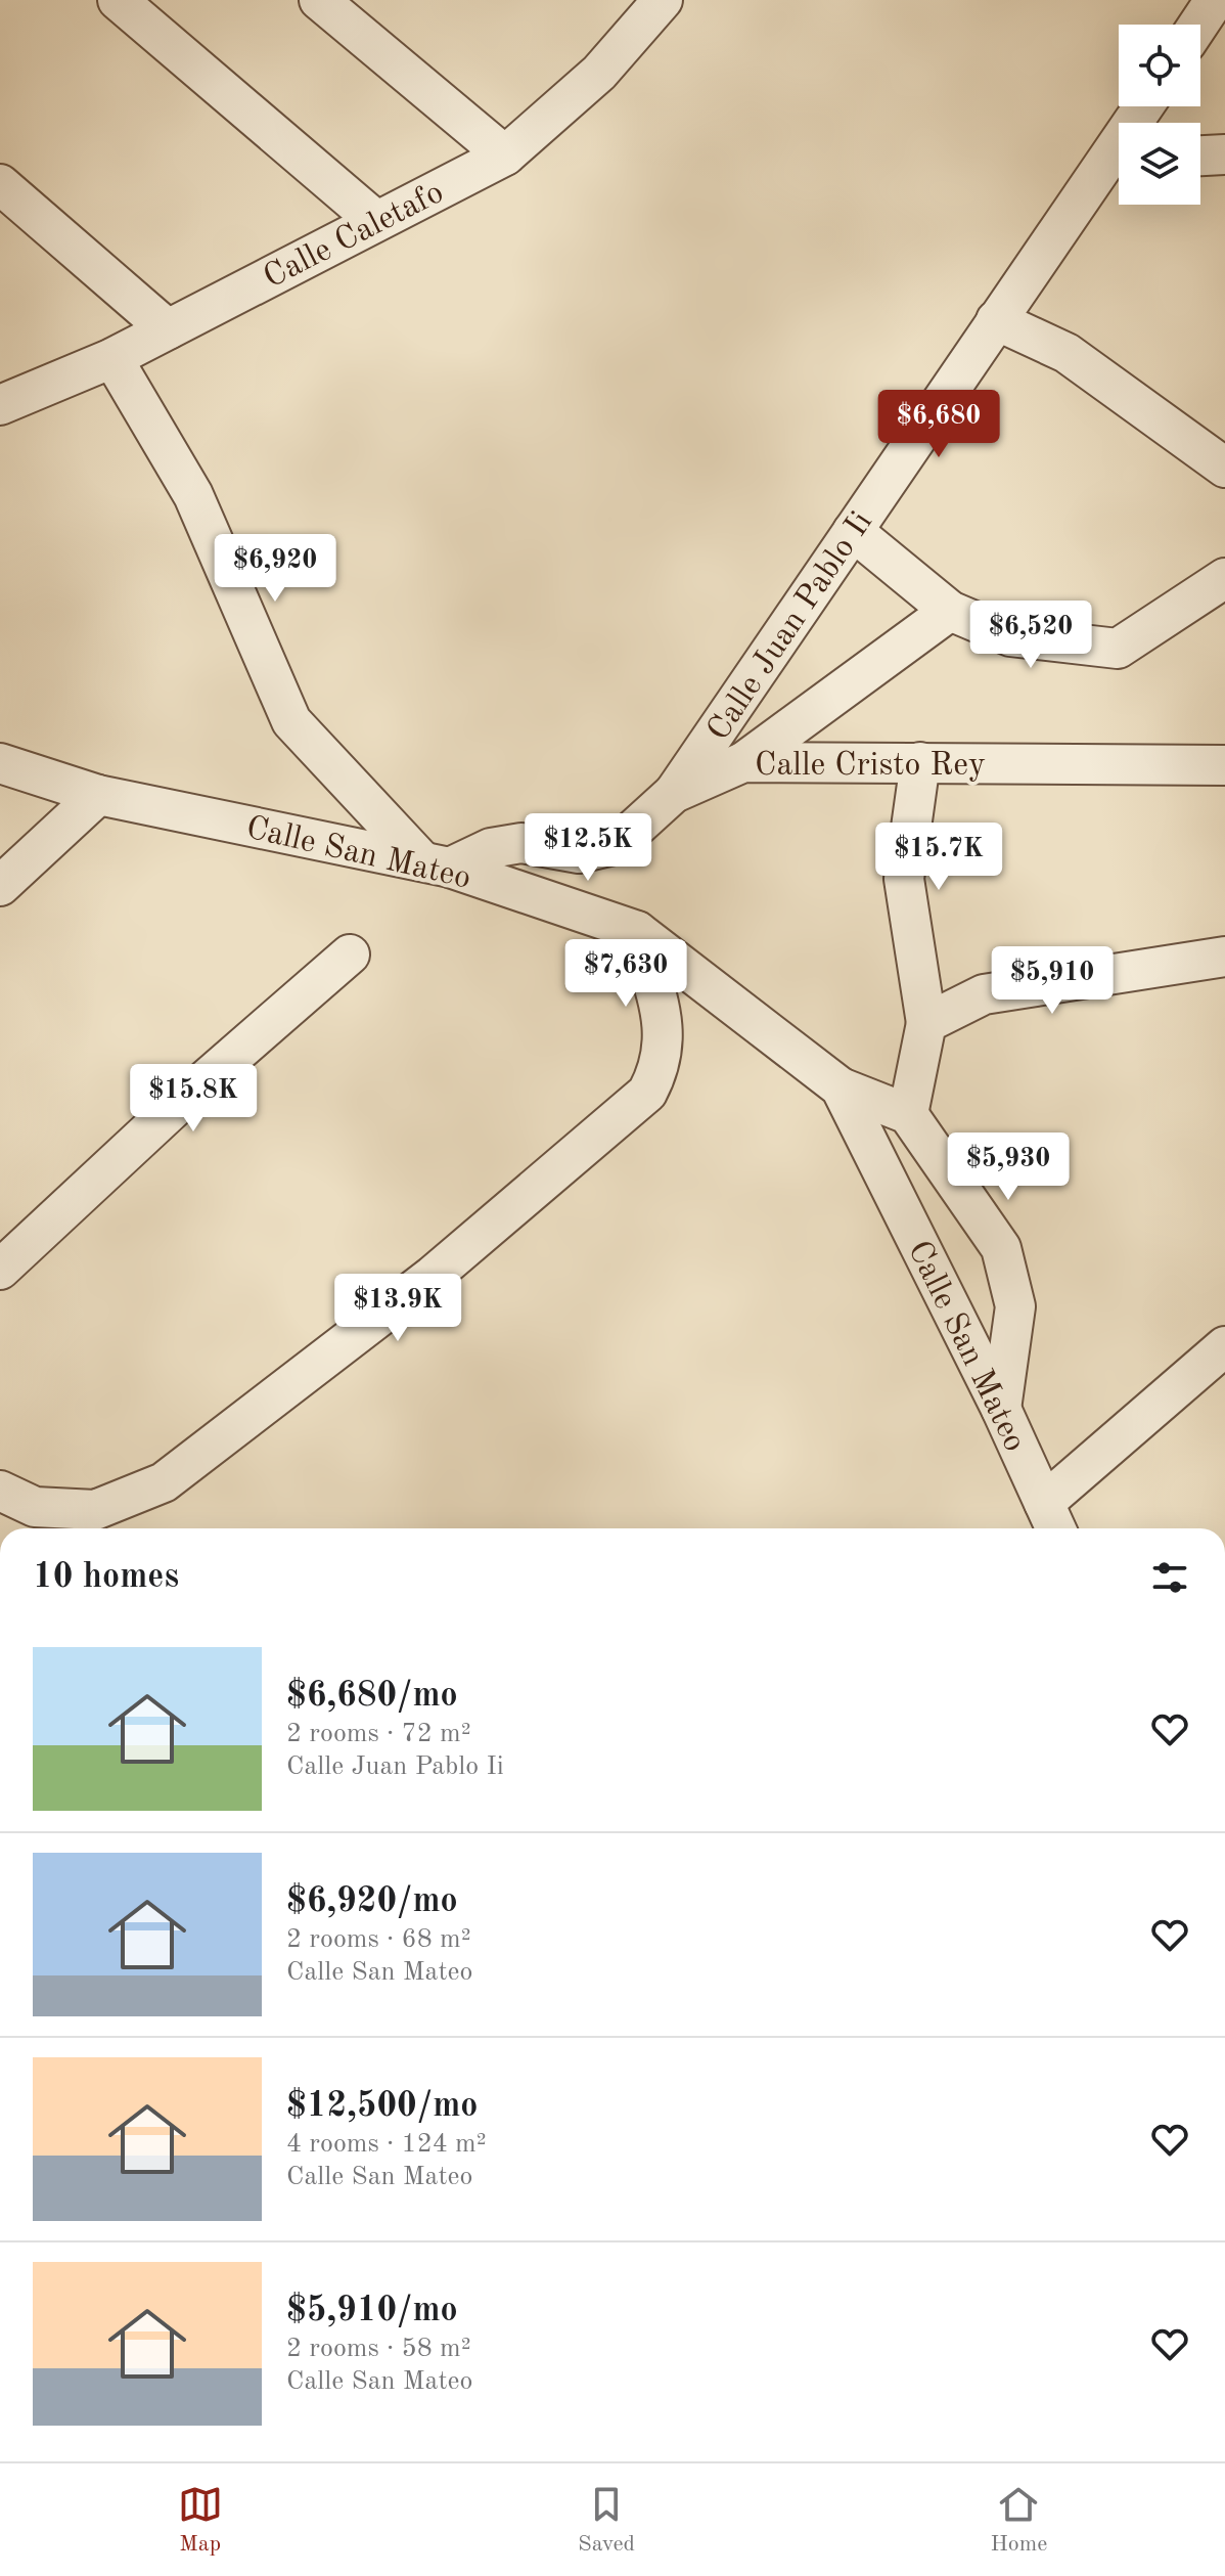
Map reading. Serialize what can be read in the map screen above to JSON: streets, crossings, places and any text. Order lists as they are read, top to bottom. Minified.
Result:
{"streets":{"street":["Calle Caletafo","Calle Juan Pablo Ii","Calle Cristo Rey","Calle San Mateo"]},"crossings":[["Calle Juan Pablo Ii","Calle Cristo Rey"],["Calle Cristo Rey","Calle San Mateo"]],"page":{"price":["$6,680","$6,920","$6,520","$12.5K","$15.7K","$7,630","$5,910","$15.8K","$5,930","$13.9K"],"heading":"10 homes","list":[{"name":"$6,680/mo","note":"2 rooms · 72 m² · Calle Juan Pablo Ii"},{"name":"$6,920/mo","note":"2 rooms · 68 m² · Calle San Mateo"},{"name":"$12,500/mo","note":"4 rooms · 124 m² · Calle San Mateo"},{"name":"$5,910/mo","note":"2 rooms · 58 m² · Calle San Mateo"}],"tabs":["Map","Saved","Home"]}}
